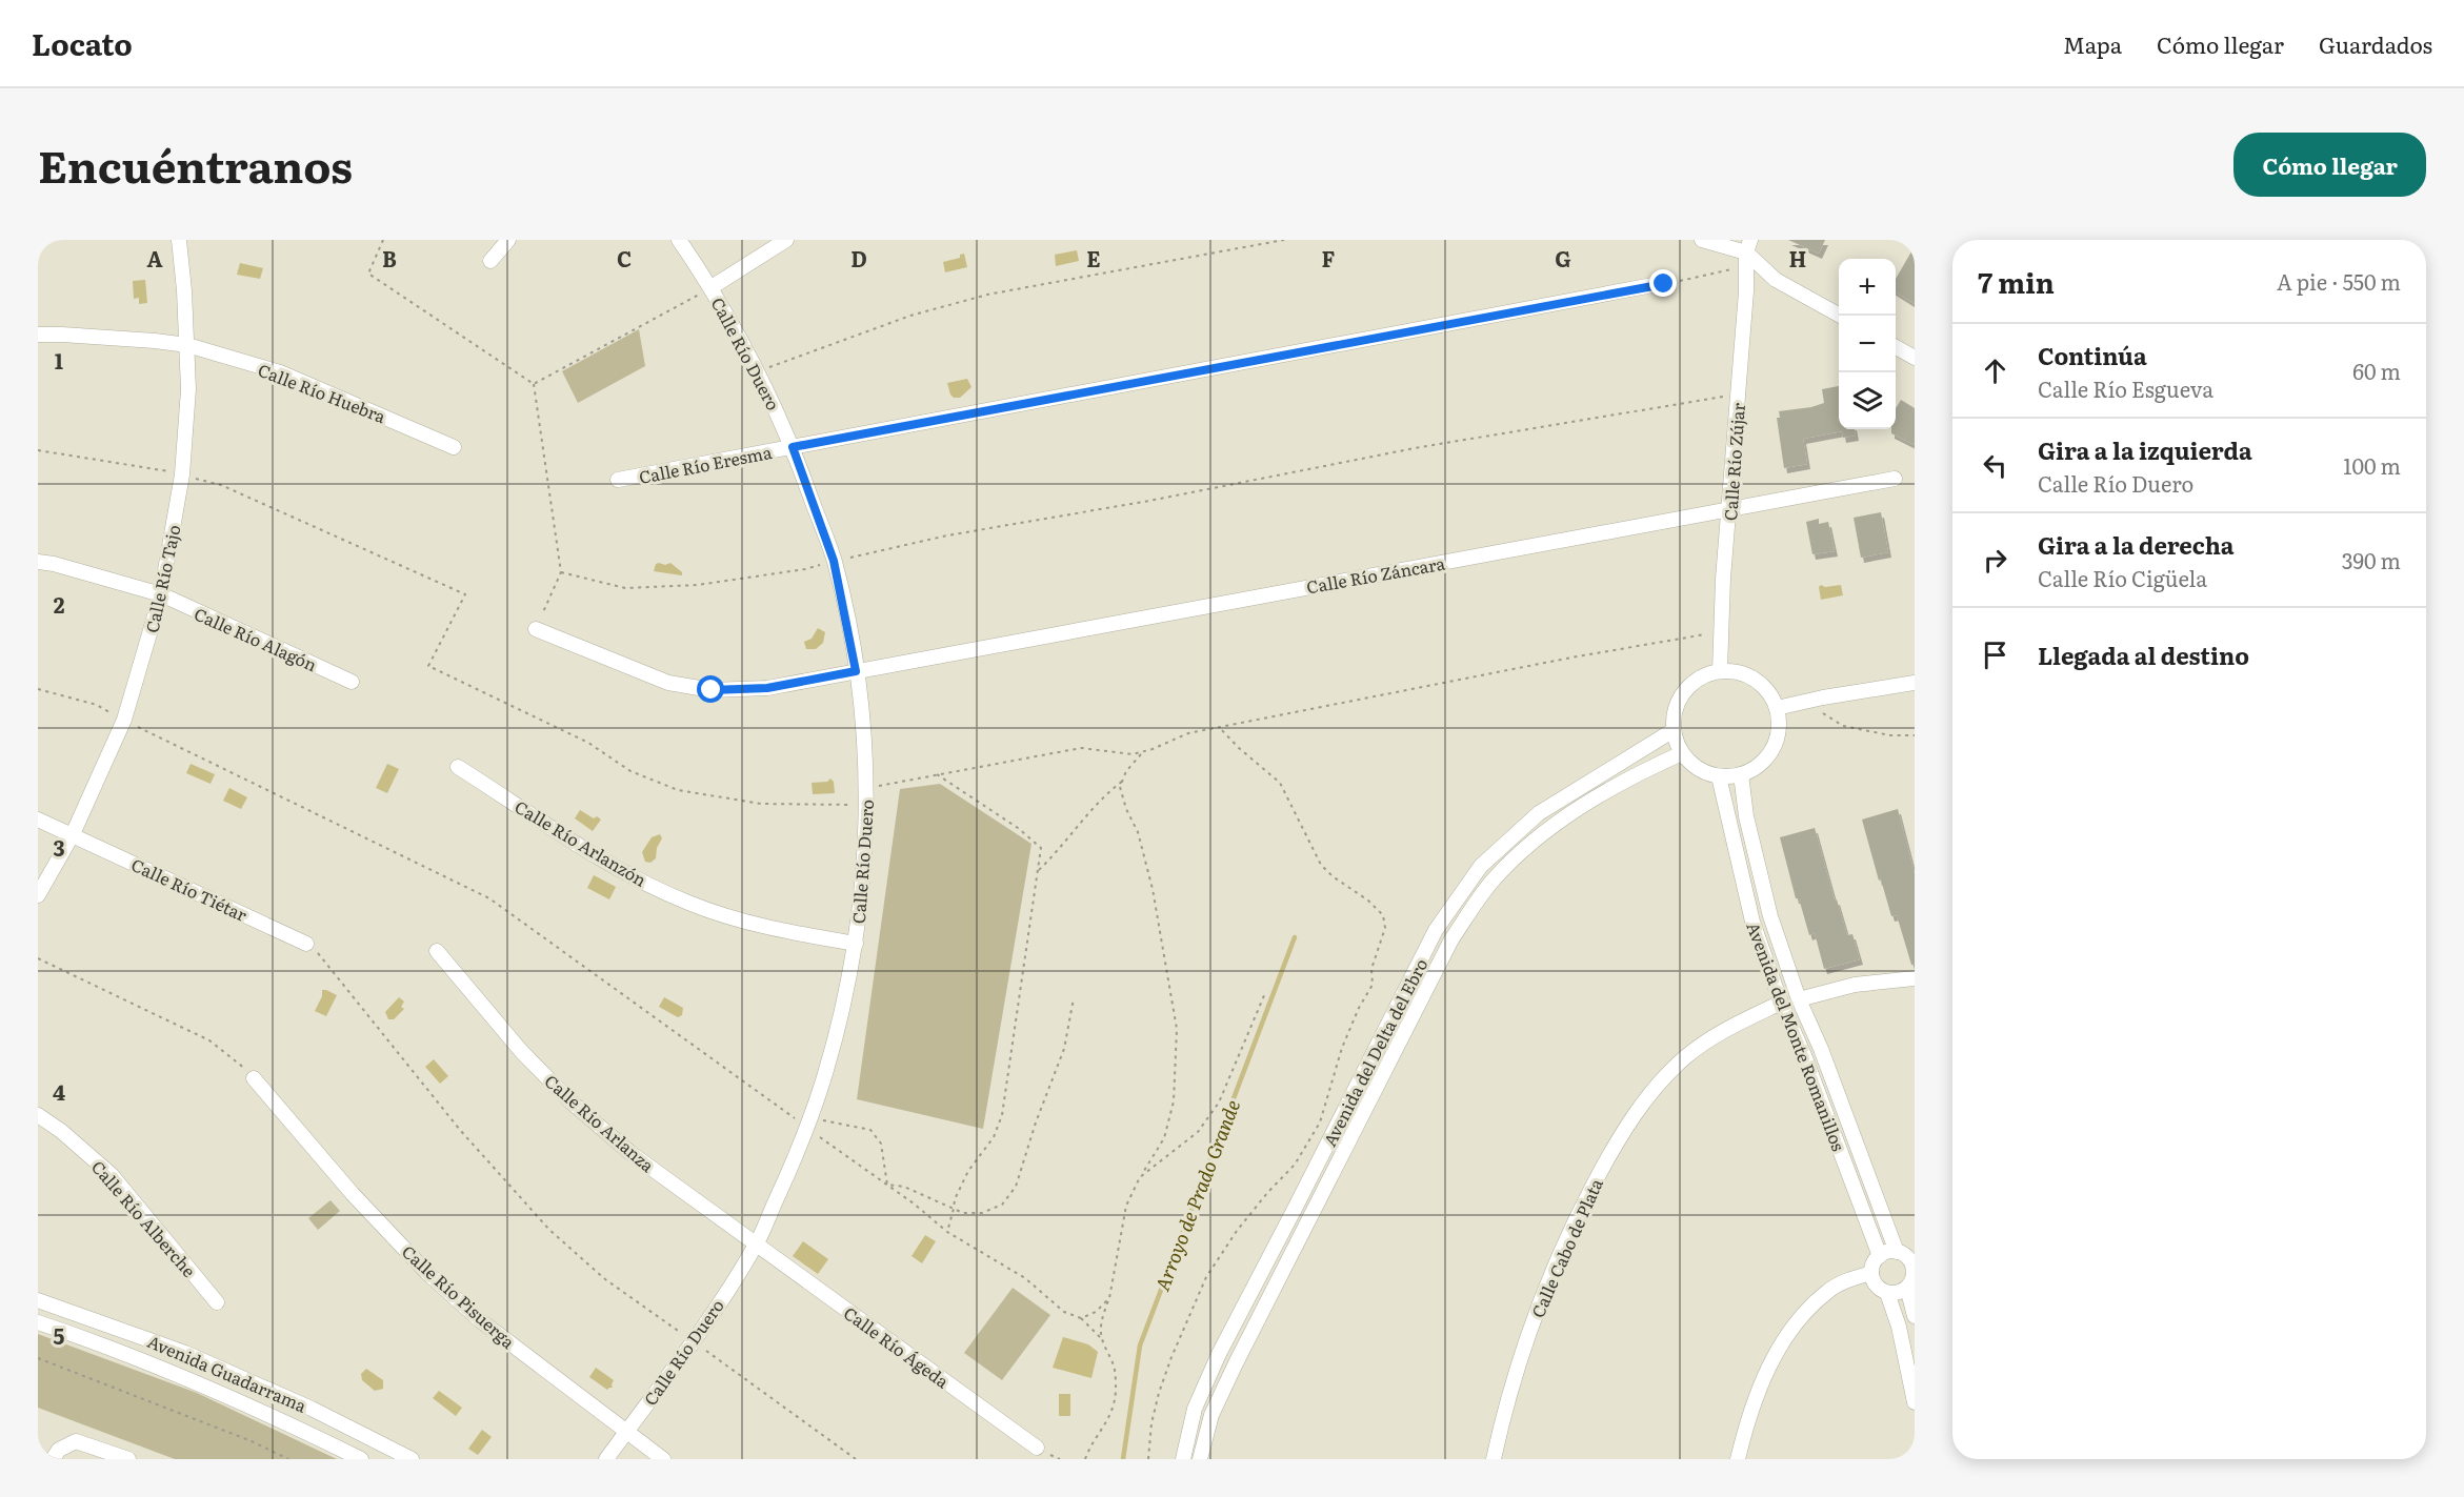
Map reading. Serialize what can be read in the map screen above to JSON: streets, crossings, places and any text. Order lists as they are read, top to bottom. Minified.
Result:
{"streets":{"street":["Calle Río Duero","Calle Río Huebra","Calle Río Zújar","Calle Río Eresma","Calle Río Záncara","Calle Río Tajo","Calle Río Alagón","Calle Río Arlanzón","Calle Río Tiétar","Avenida del Monte Romanillos","Avenida del Delta del Ebro","Calle Río Arlanza","Calle Río Alberche","Calle Cabo de Plata","Calle Río Pisuerga","Calle Río Ágeda","Avenida Guadarrama"]},"crossings":[["Calle Río Duero","Calle Río Eresma"],["Calle Río Duero","Calle Río Záncara"],["Calle Río Duero","Calle Río Arlanzón"],["Calle Río Duero","Calle Río Arlanza"],["Calle Río Duero","Calle Río Pisuerga"],["Calle Río Duero","Calle Río Ágeda"],["Calle Río Huebra","Calle Río Tajo"],["Calle Río Zújar","Calle Río Záncara"],["Calle Río Zújar","Avenida del Monte Romanillos"],["Calle Río Zújar","Avenida del Delta del Ebro"],["Calle Río Tajo","Calle Río Alagón"],["Calle Río Tajo","Calle Río Tiétar"],["Avenida del Monte Romanillos","Avenida del Delta del Ebro"],["Avenida del Monte Romanillos","Calle Cabo de Plata"],["Calle Río Arlanza","Calle Río Ágeda"]],"water":["Arroyo de Prado Grande"],"page":{"header":"Locato","nav":["Mapa","Cómo llegar","Guardados"],"title":"Encuéntranos","buttons":"Cómo llegar","heading":["7 min","A pie · 550 m"],"map_buttons":["+","−"],"list":[["Continúa","Calle Río Esgueva","60 m"],["Gira a la izquierda","Calle Río Duero","100 m"],["Gira a la derecha","Calle Río Cigüela","390 m"],"Llegada al destino"]},"grid":{"columns":["A","B","C","D","E","F","G","H"],"rows":["1","2","3","4","5"]}}
